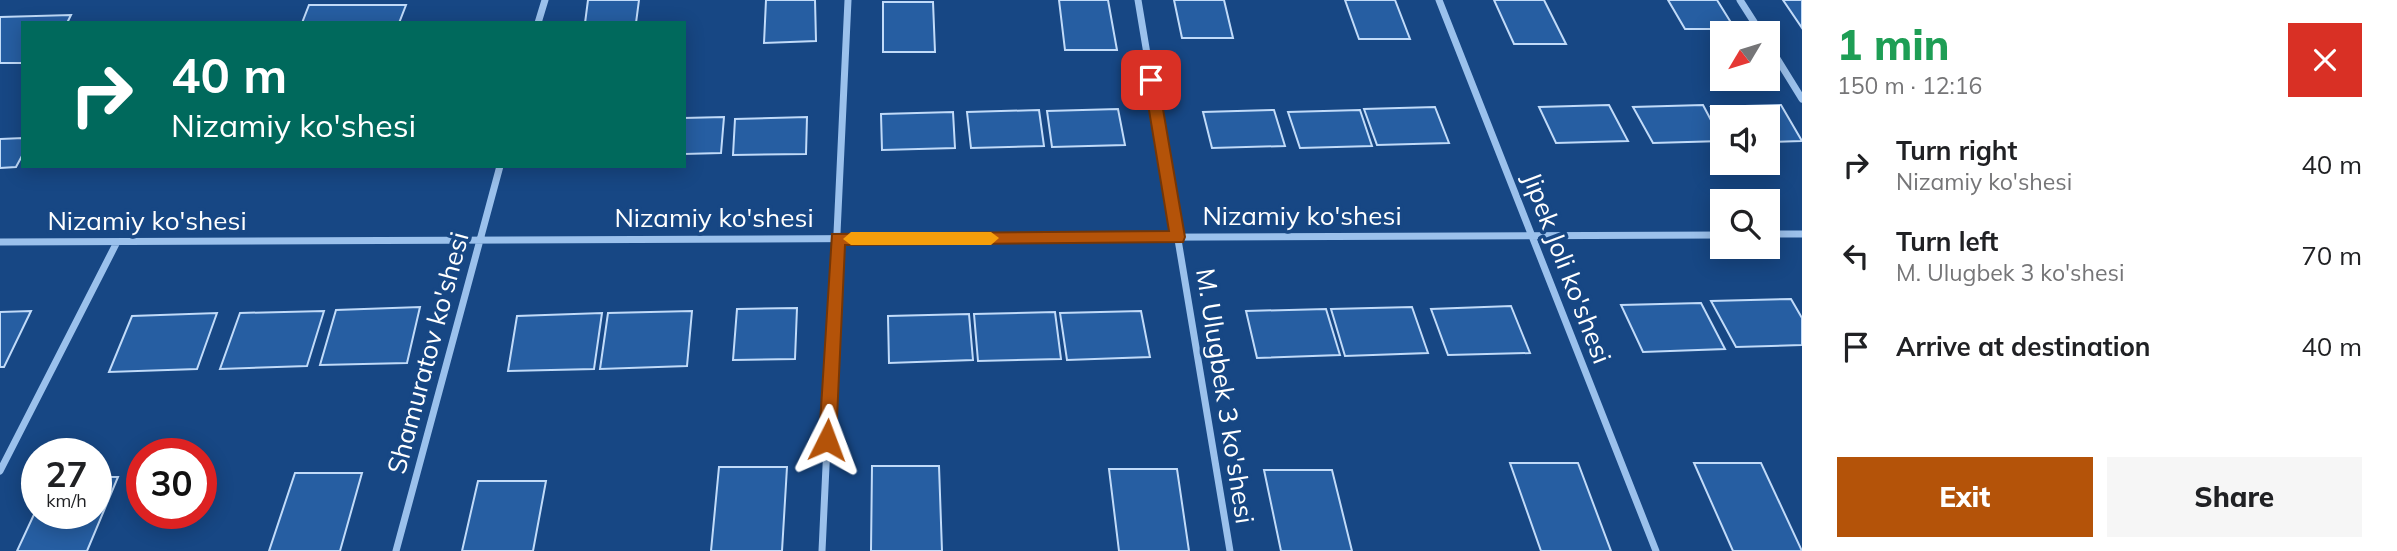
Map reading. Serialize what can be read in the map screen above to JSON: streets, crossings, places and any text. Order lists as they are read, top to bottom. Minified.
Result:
{"streets":{"street":["Nizamiy ko'shesi","Jipek Joli ko'shesi","Shamuratov ko'shesi","M. Ulugbek 3 ko'shesi"]},"crossings":[["Nizamiy ko'shesi","Jipek Joli ko'shesi"],["Nizamiy ko'shesi","Shamuratov ko'shesi"],["Nizamiy ko'shesi","M. Ulugbek 3 ko'shesi"]],"north":"bottom left","page":{"heading":["1 min","150 m · 12:16"],"turn":["40 m","Nizamiy ko'shesi"],"list":[{"name":"Turn right","note":"Nizamiy ko'shesi","value":"40 m"},{"name":"Turn left","note":"M. Ulugbek 3 ko'shesi","value":"70 m"},{"name":"Arrive at destination","value":"40 m"}],"speed":"27 km/h","limit":"30","buttons":["Exit","Share"]}}
